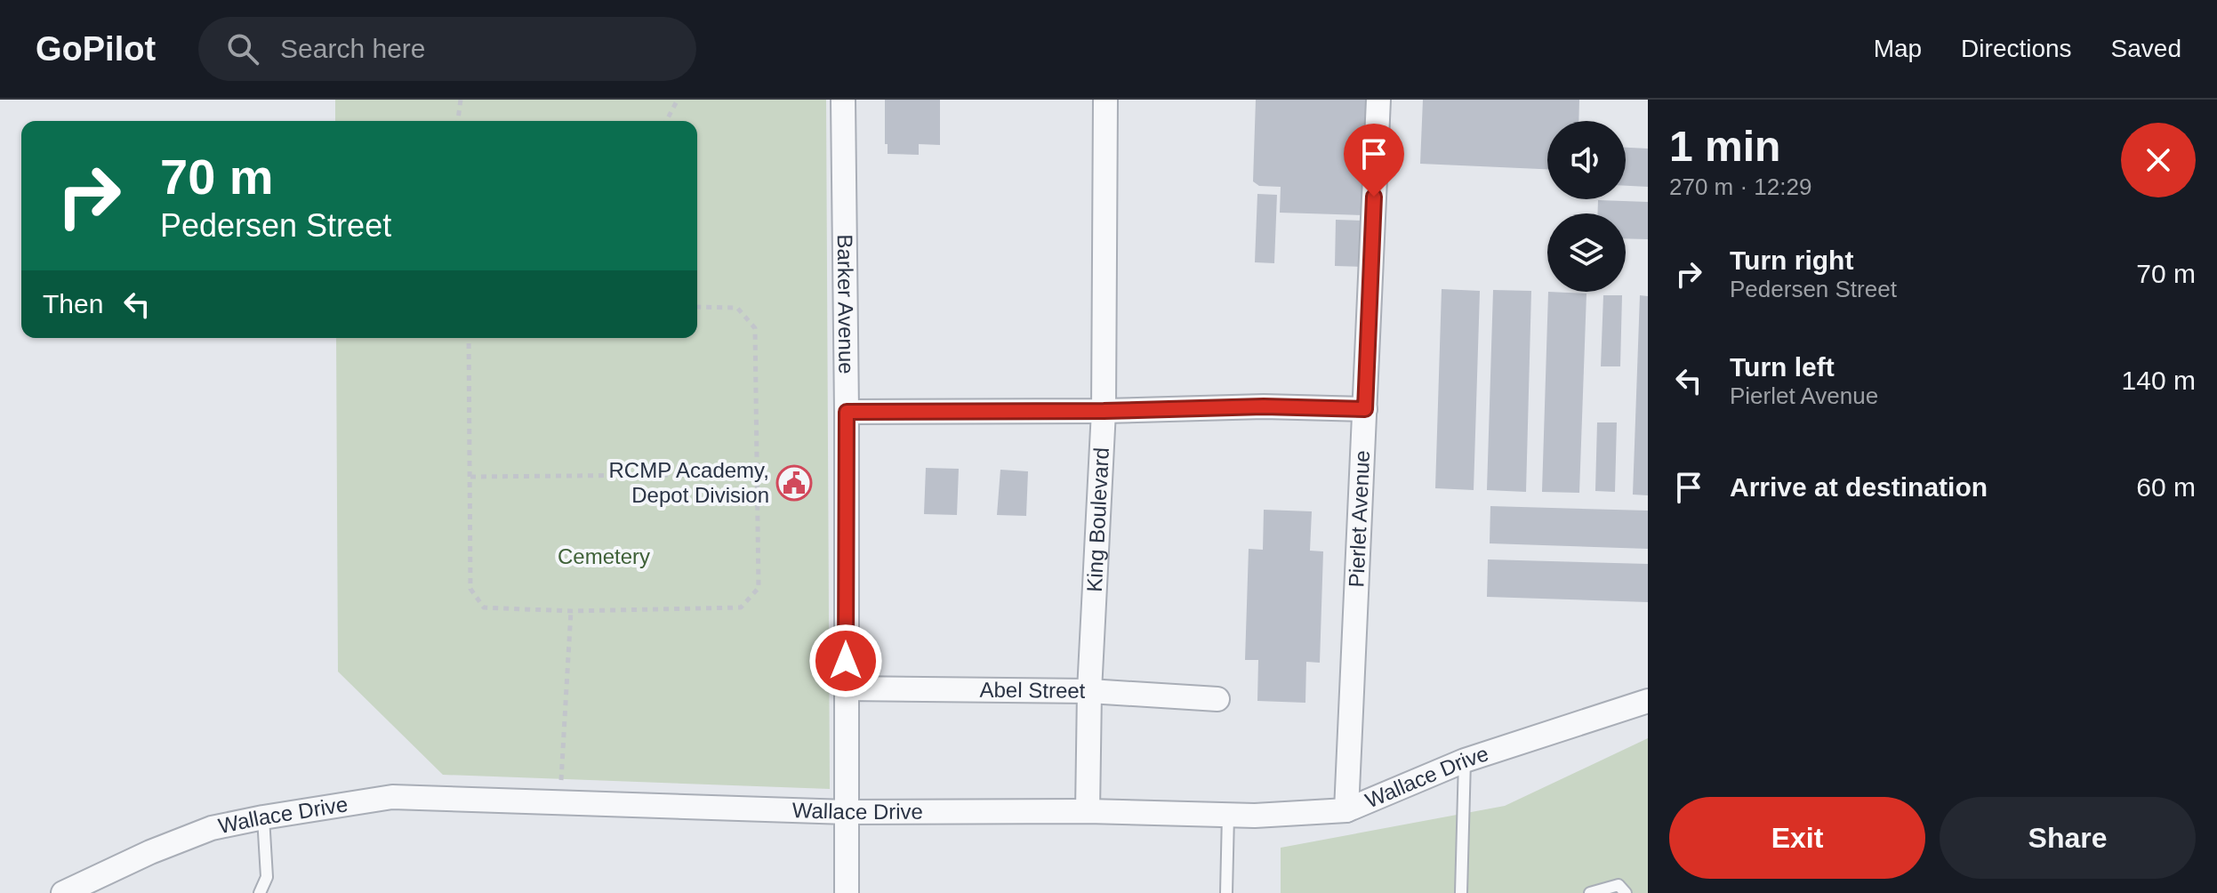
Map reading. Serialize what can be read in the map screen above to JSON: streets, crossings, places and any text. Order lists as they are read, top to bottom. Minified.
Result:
{"streets":{"street":["Barker Avenue","Pierlet Avenue","King Boulevard","Abel Street","Wallace Drive"]},"crossings":[["Barker Avenue","Abel Street"],["Barker Avenue","Wallace Drive"],["Pierlet Avenue","Wallace Drive"],["King Boulevard","Abel Street"],["King Boulevard","Wallace Drive"]],"parks":["Cemetery"],"places":{"public building":["RCMP Academy, Depot Division"]},"page":{"header":"GoPilot","search":"Search here","nav":["Map","Directions","Saved"],"heading":["1 min","270 m · 12:29"],"turn":["70 m","Pedersen Street"],"list":[{"name":"Turn right","note":"Pedersen Street","value":"70 m"},{"name":"Turn left","note":"Pierlet Avenue","value":"140 m"},{"name":"Arrive at destination","value":"60 m"}],"then":"Then","buttons":["Exit","Share"]}}
